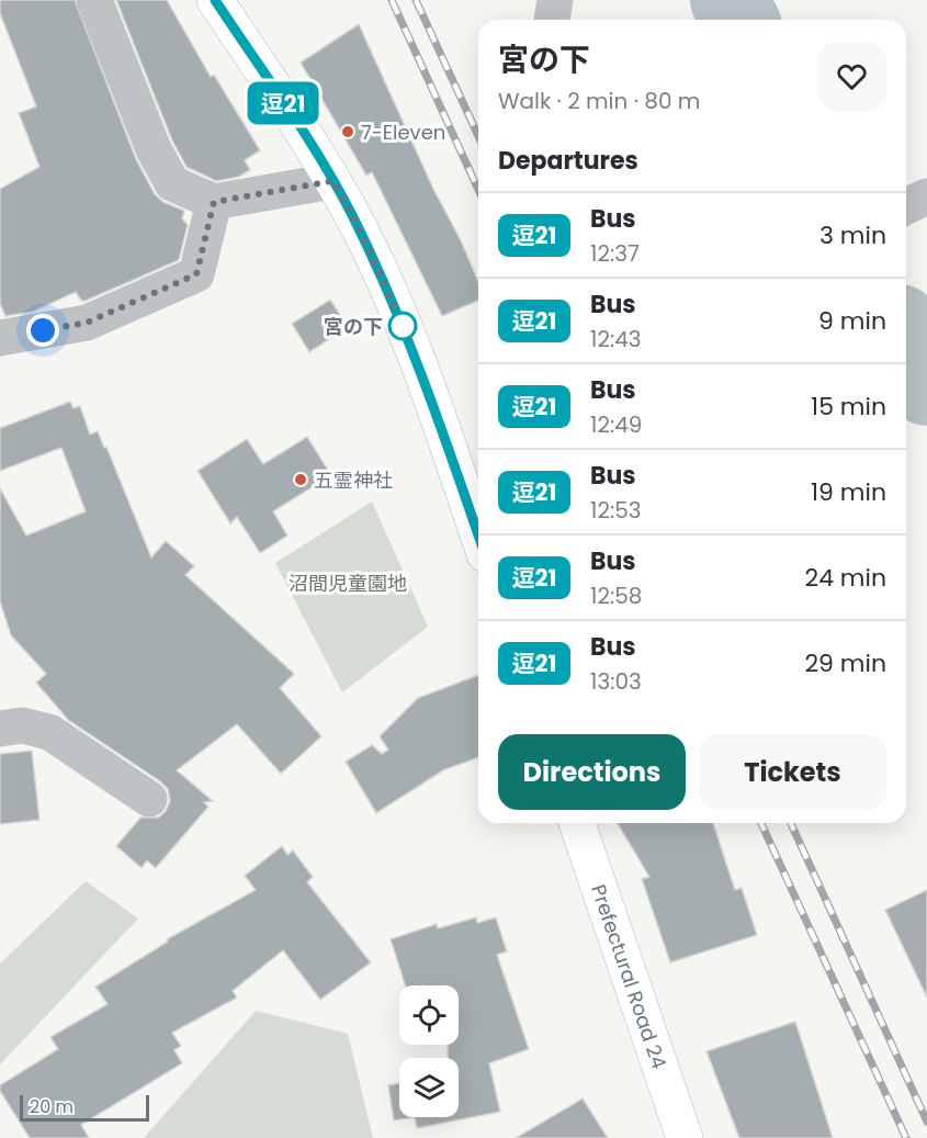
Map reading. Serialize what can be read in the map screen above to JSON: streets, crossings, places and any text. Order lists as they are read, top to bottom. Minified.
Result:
{"streets":{"main road":["Prefectural Road 24"]},"parks":["沼間児童園地"],"places":["7-Eleven","宮の下","五霊神社"],"lines":["bus line 逗21"],"scale_bar":"20 m","page":{"on_map":"逗21","heading":[["宮の下","Walk · 2 min · 80 m"],"Departures"],"list":[{"mark":"逗21","name":"Bus","note":"12:37","value":"3 min"},{"mark":"逗21","name":"Bus","note":"12:43","value":"9 min"},{"mark":"逗21","name":"Bus","note":"12:49","value":"15 min"},{"mark":"逗21","name":"Bus","note":"12:53","value":"19 min"},{"mark":"逗21","name":"Bus","note":"12:58","value":"24 min"},{"mark":"逗21","name":"Bus","note":"13:03","value":"29 min"}],"buttons":["Directions","Tickets"],"scale":"20 m"}}
